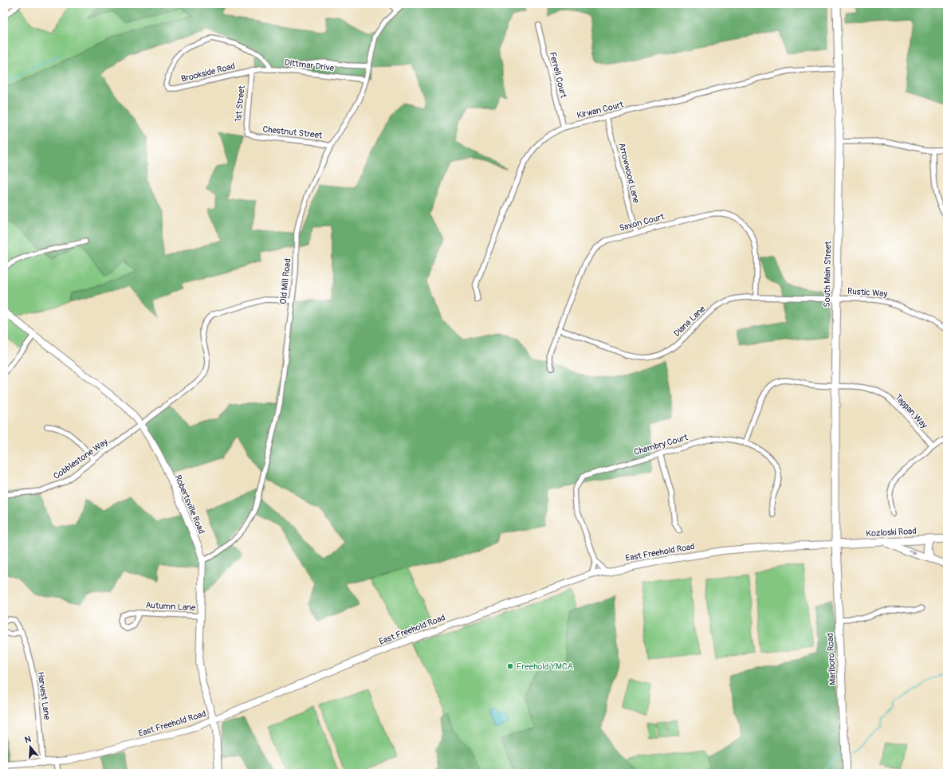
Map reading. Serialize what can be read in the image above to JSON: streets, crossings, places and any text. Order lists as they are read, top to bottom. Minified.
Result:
{"streets":{"main road":["South Main Street","Robertsville Road","Kozloski Road","East Freehold Road","Marlboro Road"],"street":["Dittmar Drive","Brookside Road","Ferrell Court","1st Street","Kirwan Court","Chestnut Street","Arrowwood Lane","Saxon Court","Old Mill Road","Rustic Way","Diana Lane","Tappan Way","Chambry Court","Cobblestone Way","Autumn Lane","Harvest Lane"]},"crossings":[["Dittmar Drive","Brookside Road"],["Dittmar Drive","1st Street"],["Dittmar Drive","Old Mill Road"],["Brookside Road","1st Street"],["Ferrell Court","Kirwan Court"],["1st Street","Chestnut Street"],["Kirwan Court","Arrowwood Lane"],["Kirwan Court","South Main Street"],["Chestnut Street","Old Mill Road"],["Arrowwood Lane","Saxon Court"],["Saxon Court","Diana Lane"],["South Main Street","Rustic Way"],["South Main Street","Diana Lane"],["South Main Street","Tappan Way"],["South Main Street","Kozloski Road"],["South Main Street","East Freehold Road"],["South Main Street","Marlboro Road"],["Old Mill Road","Cobblestone Way"],["Old Mill Road","Robertsville Road"],["Rustic Way","Diana Lane"],["Tappan Way","Chambry Court"],["Chambry Court","East Freehold Road"],["Cobblestone Way","Robertsville Road"],["Robertsville Road","East Freehold Road"],["Robertsville Road","Autumn Lane"],["Kozloski Road","East Freehold Road"],["Kozloski Road","Marlboro Road"],["East Freehold Road","Marlboro Road"],["East Freehold Road","Harvest Lane"]],"places":["Freehold YMCA"],"north":"top"}
